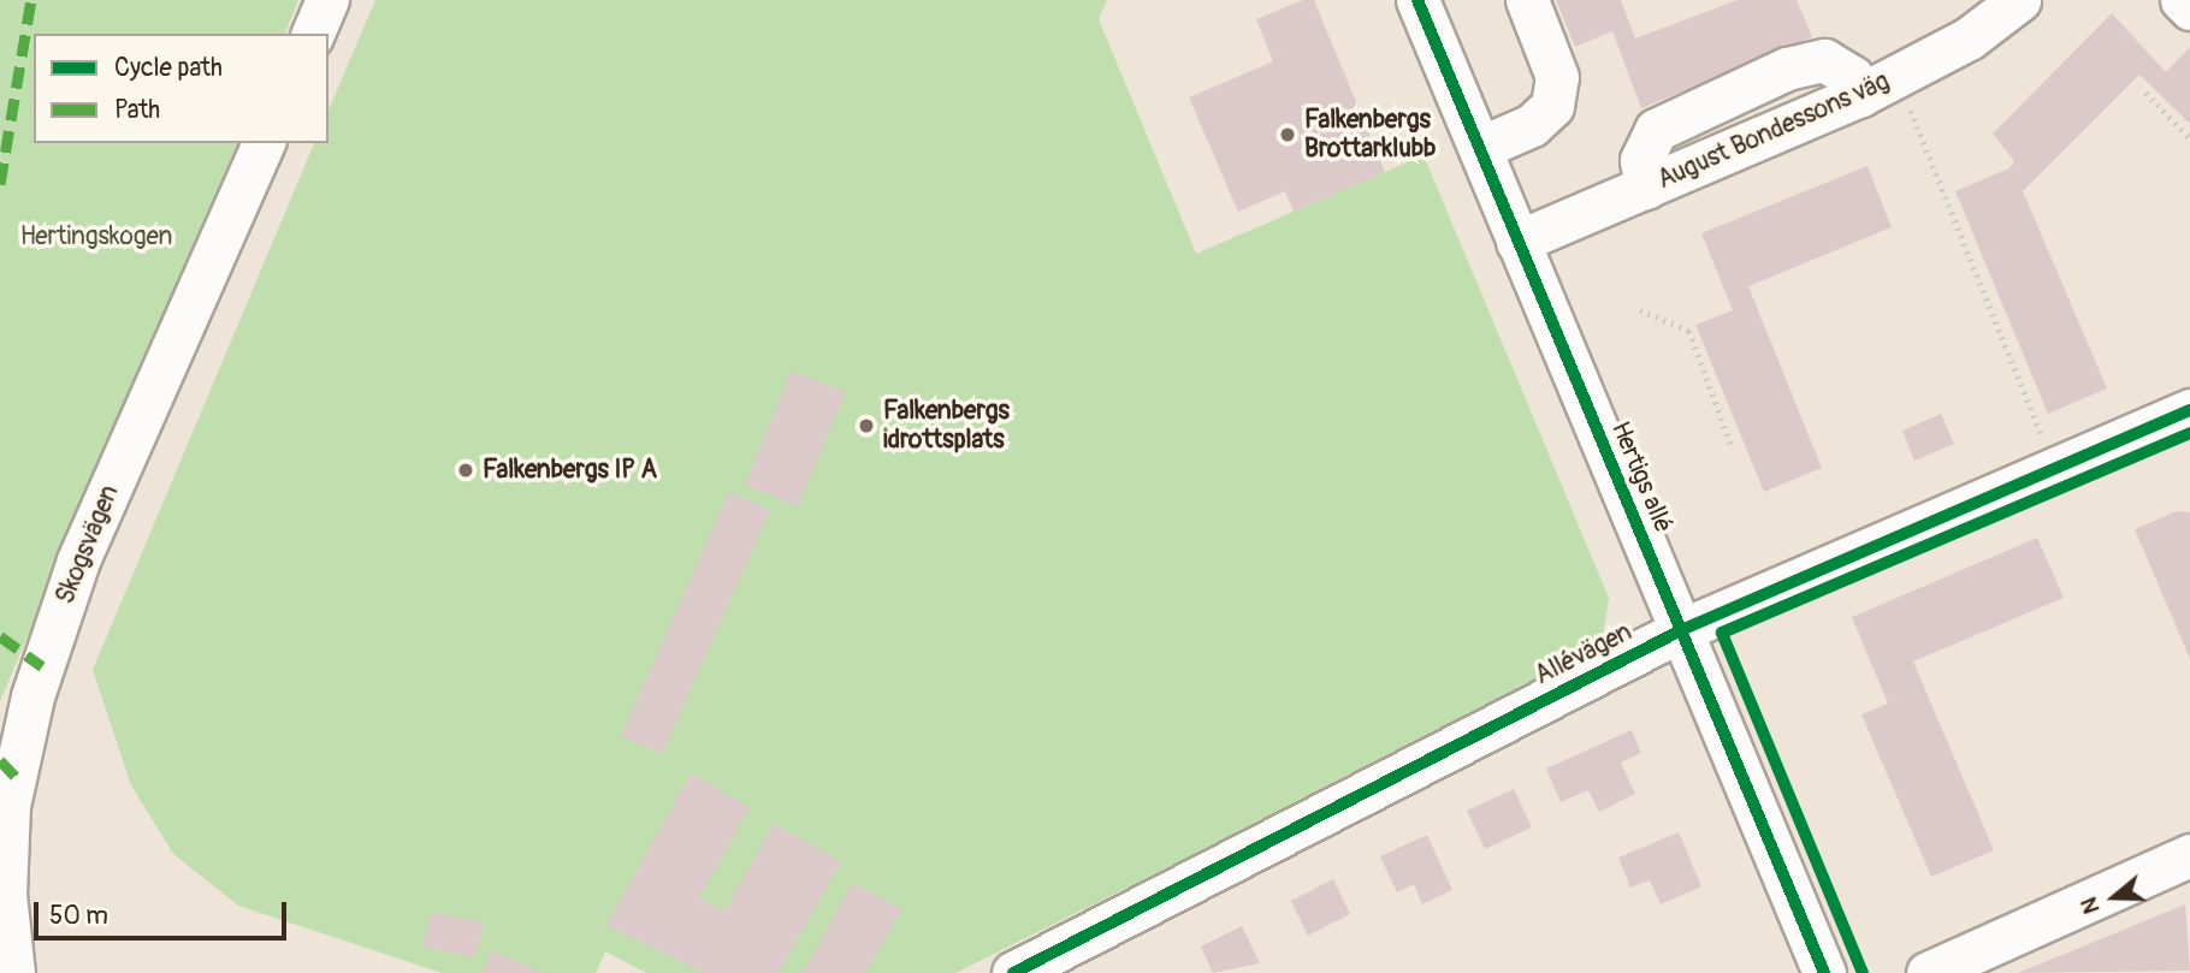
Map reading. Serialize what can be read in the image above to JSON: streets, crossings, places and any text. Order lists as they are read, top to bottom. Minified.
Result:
{"streets":{"street":["August Bondessons väg","Hertigs allé","Skogsvägen","Allévägen"]},"crossings":[["August Bondessons väg","Hertigs allé"],["Hertigs allé","Allévägen"]],"parks":["Hertingskogen"],"places":["Falkenbergs Brottarklubb","Falkenbergs idrottsplats","Falkenbergs IP A"],"legend":["Cycle path","Path"],"scale_bar":"50 m","north":"left"}
